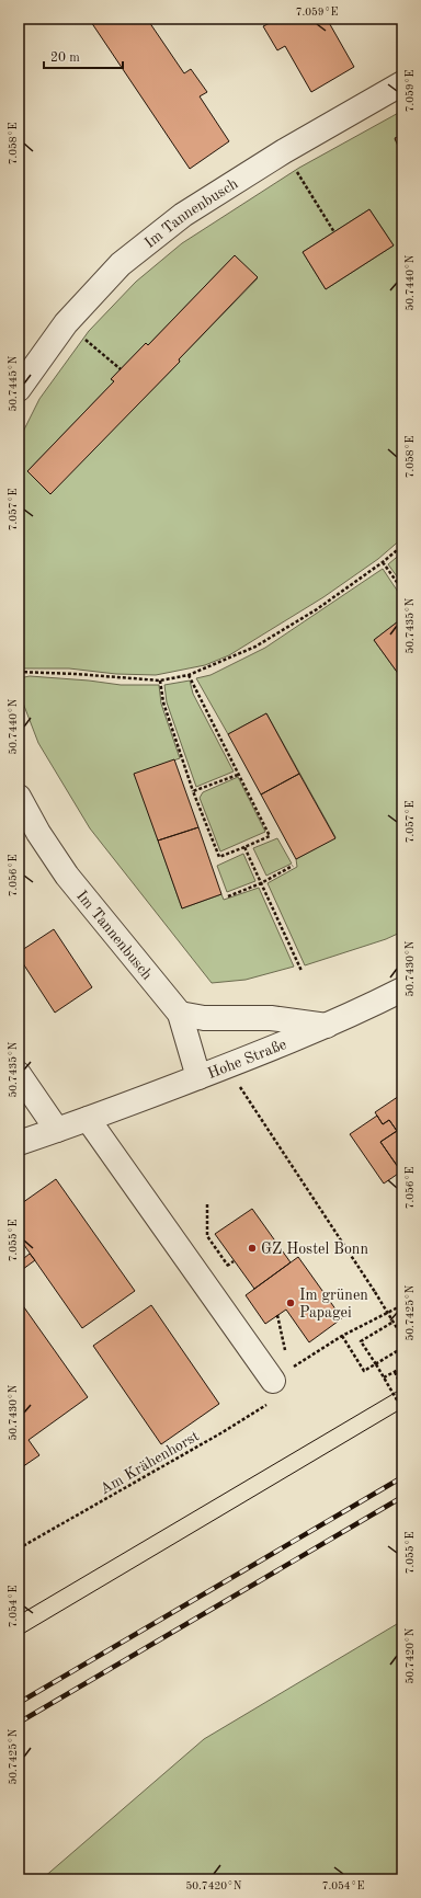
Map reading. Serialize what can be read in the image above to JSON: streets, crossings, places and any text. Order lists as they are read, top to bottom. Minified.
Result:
{"streets":{"street":["Im Tannenbusch","Hohe Straße"],"path":["Am Krähenhorst"]},"crossings":[["Im Tannenbusch","Hohe Straße"]],"places":["GZ Hostel Bonn","Im grünen Papagei"],"scale_bar":"20 m","coordinates":["7.059°E","7.058°E","50.7440°N","50.7445°N","7.057°E","50.7435°N","7.056°E","50.7430°N","7.055°E","50.7425°N","7.054°E","50.7420°N"]}
